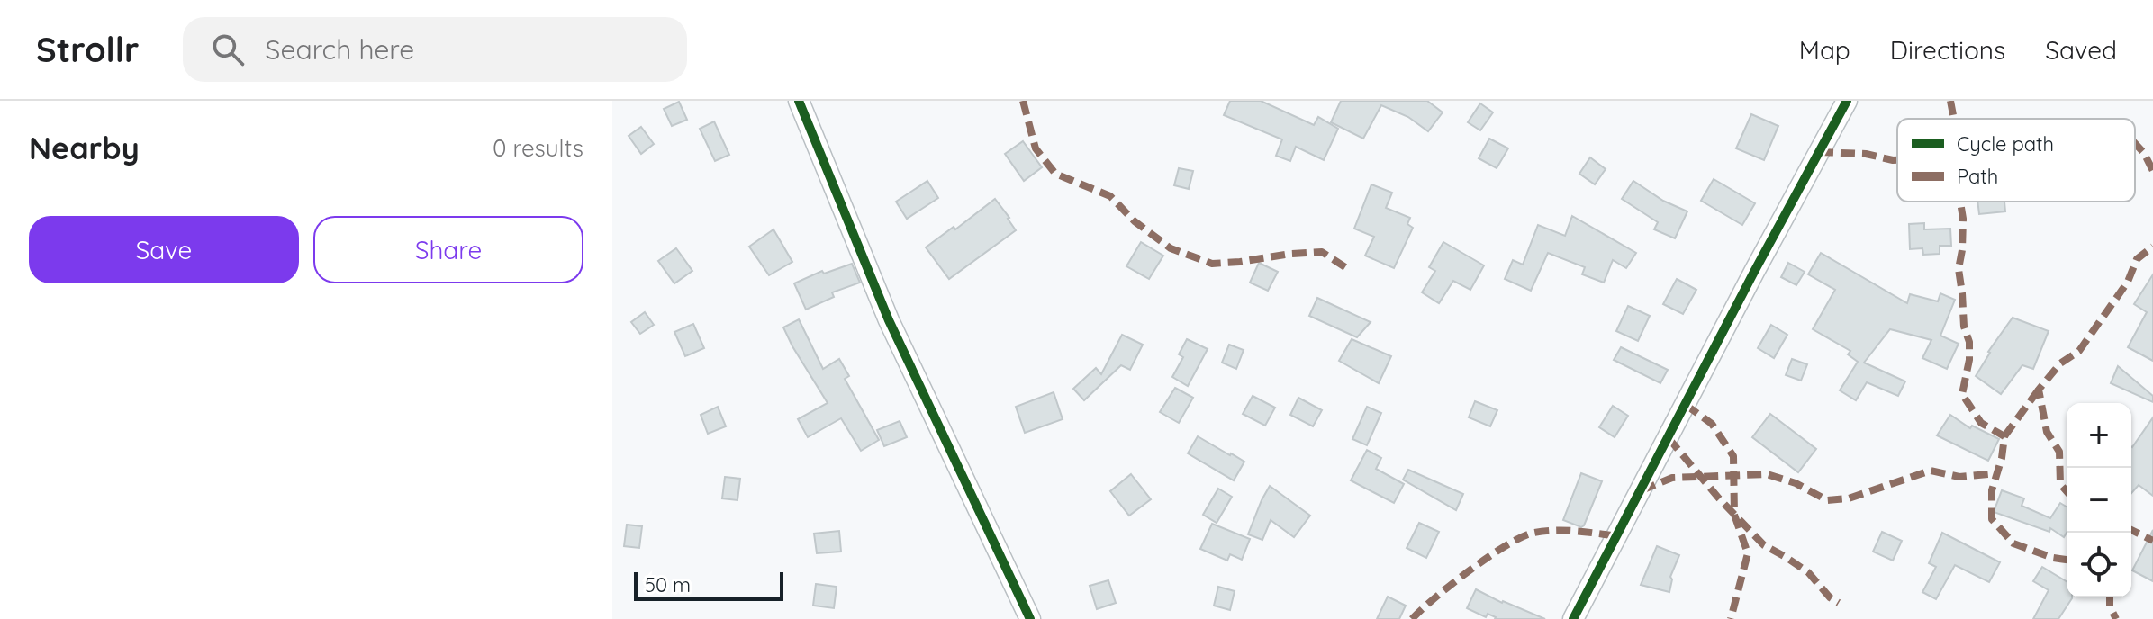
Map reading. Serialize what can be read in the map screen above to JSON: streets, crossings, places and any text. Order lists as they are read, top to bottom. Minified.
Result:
{"legend":["Cycle path","Path"],"scale_bar":"50 m","page":{"header":"Strollr","search":"Search here","nav":["Map","Directions","Saved"],"heading":["Nearby","0 results"],"buttons":["Save","Share"],"map_buttons":["+","−"],"scale":"50 m"}}
